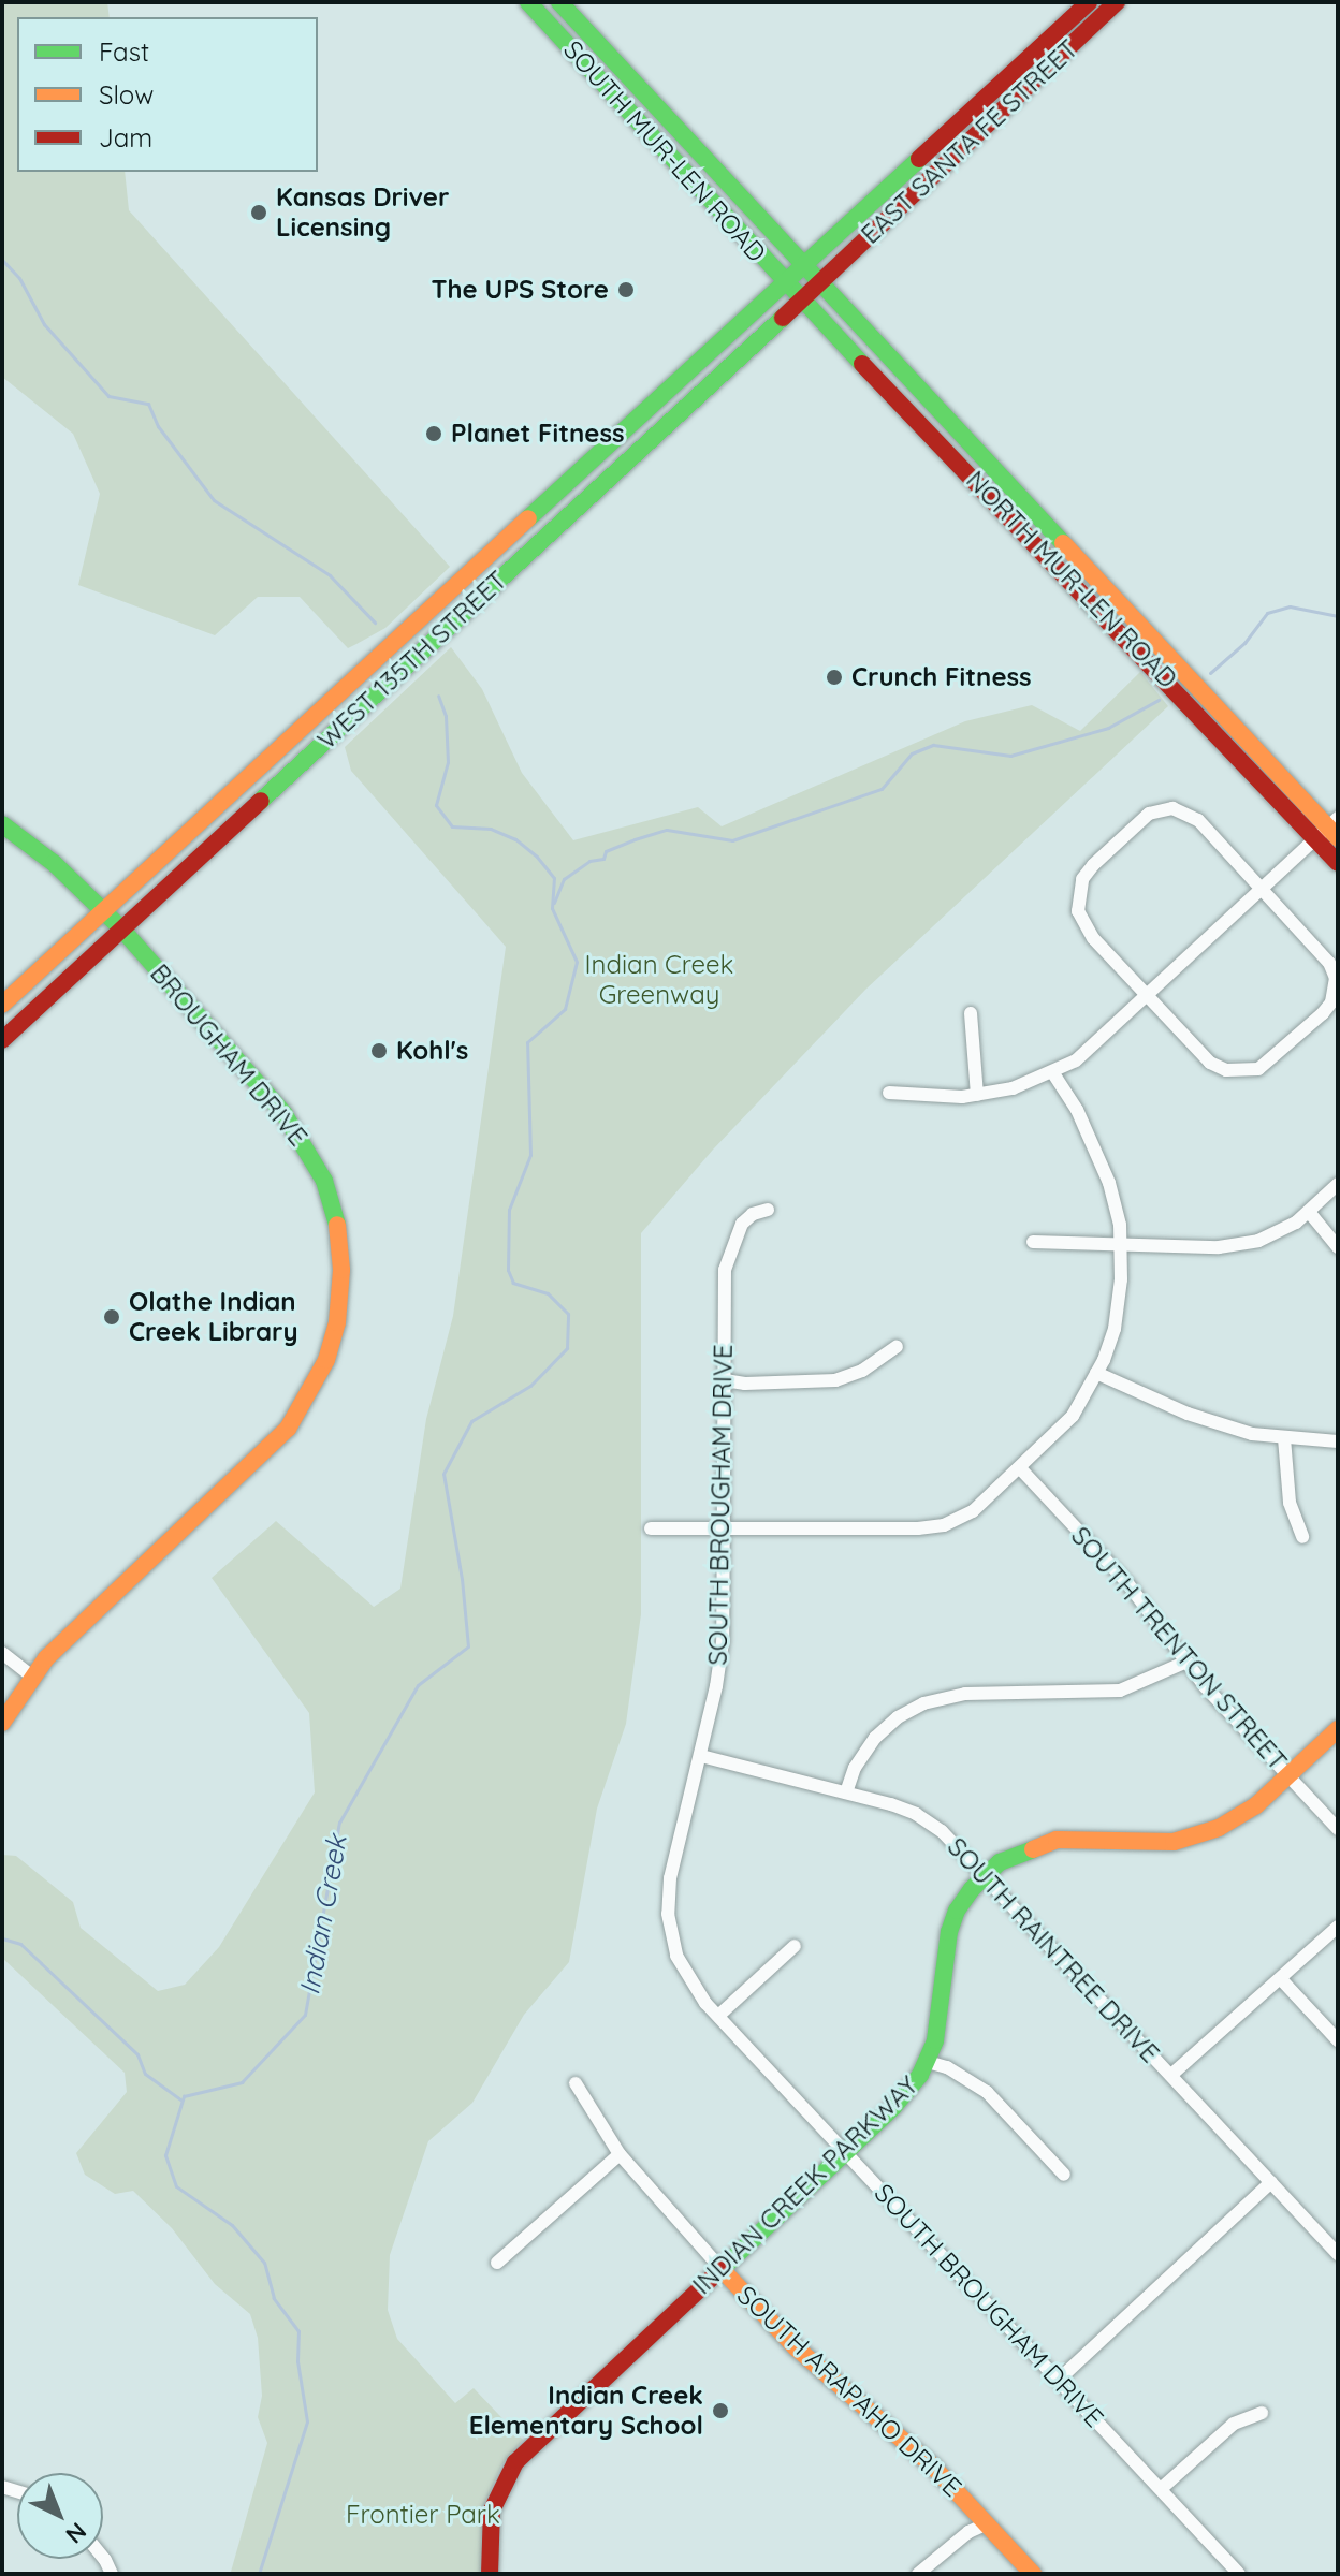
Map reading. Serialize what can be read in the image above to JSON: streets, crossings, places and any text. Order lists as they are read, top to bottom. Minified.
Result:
{"streets":{"main road":["EAST SANTA FE STREET","SOUTH MUR-LEN ROAD","NORTH MUR-LEN ROAD","WEST 135TH STREET","BROUGHAM DRIVE","INDIAN CREEK PARKWAY","SOUTH ARAPAHO DRIVE"],"street":["SOUTH BROUGHAM DRIVE","SOUTH TRENTON STREET","SOUTH RAINTREE DRIVE"]},"crossings":[["EAST SANTA FE STREET","SOUTH MUR-LEN ROAD"],["EAST SANTA FE STREET","NORTH MUR-LEN ROAD"],["EAST SANTA FE STREET","WEST 135TH STREET"],["SOUTH MUR-LEN ROAD","NORTH MUR-LEN ROAD"],["SOUTH MUR-LEN ROAD","WEST 135TH STREET"],["NORTH MUR-LEN ROAD","WEST 135TH STREET"],["WEST 135TH STREET","BROUGHAM DRIVE"],["SOUTH BROUGHAM DRIVE","SOUTH RAINTREE DRIVE"],["SOUTH BROUGHAM DRIVE","INDIAN CREEK PARKWAY"],["SOUTH TRENTON STREET","INDIAN CREEK PARKWAY"],["SOUTH RAINTREE DRIVE","INDIAN CREEK PARKWAY"],["INDIAN CREEK PARKWAY","SOUTH ARAPAHO DRIVE"]],"water":["Indian Creek"],"parks":["Indian Creek Greenway","Frontier Park"],"places":["Kansas Driver Licensing","The UPS Store","Planet Fitness","Crunch Fitness","Kohl's","Olathe Indian Creek Library","Indian Creek Elementary School"],"legend":["Fast","Slow","Jam"],"north":"bottom right"}
